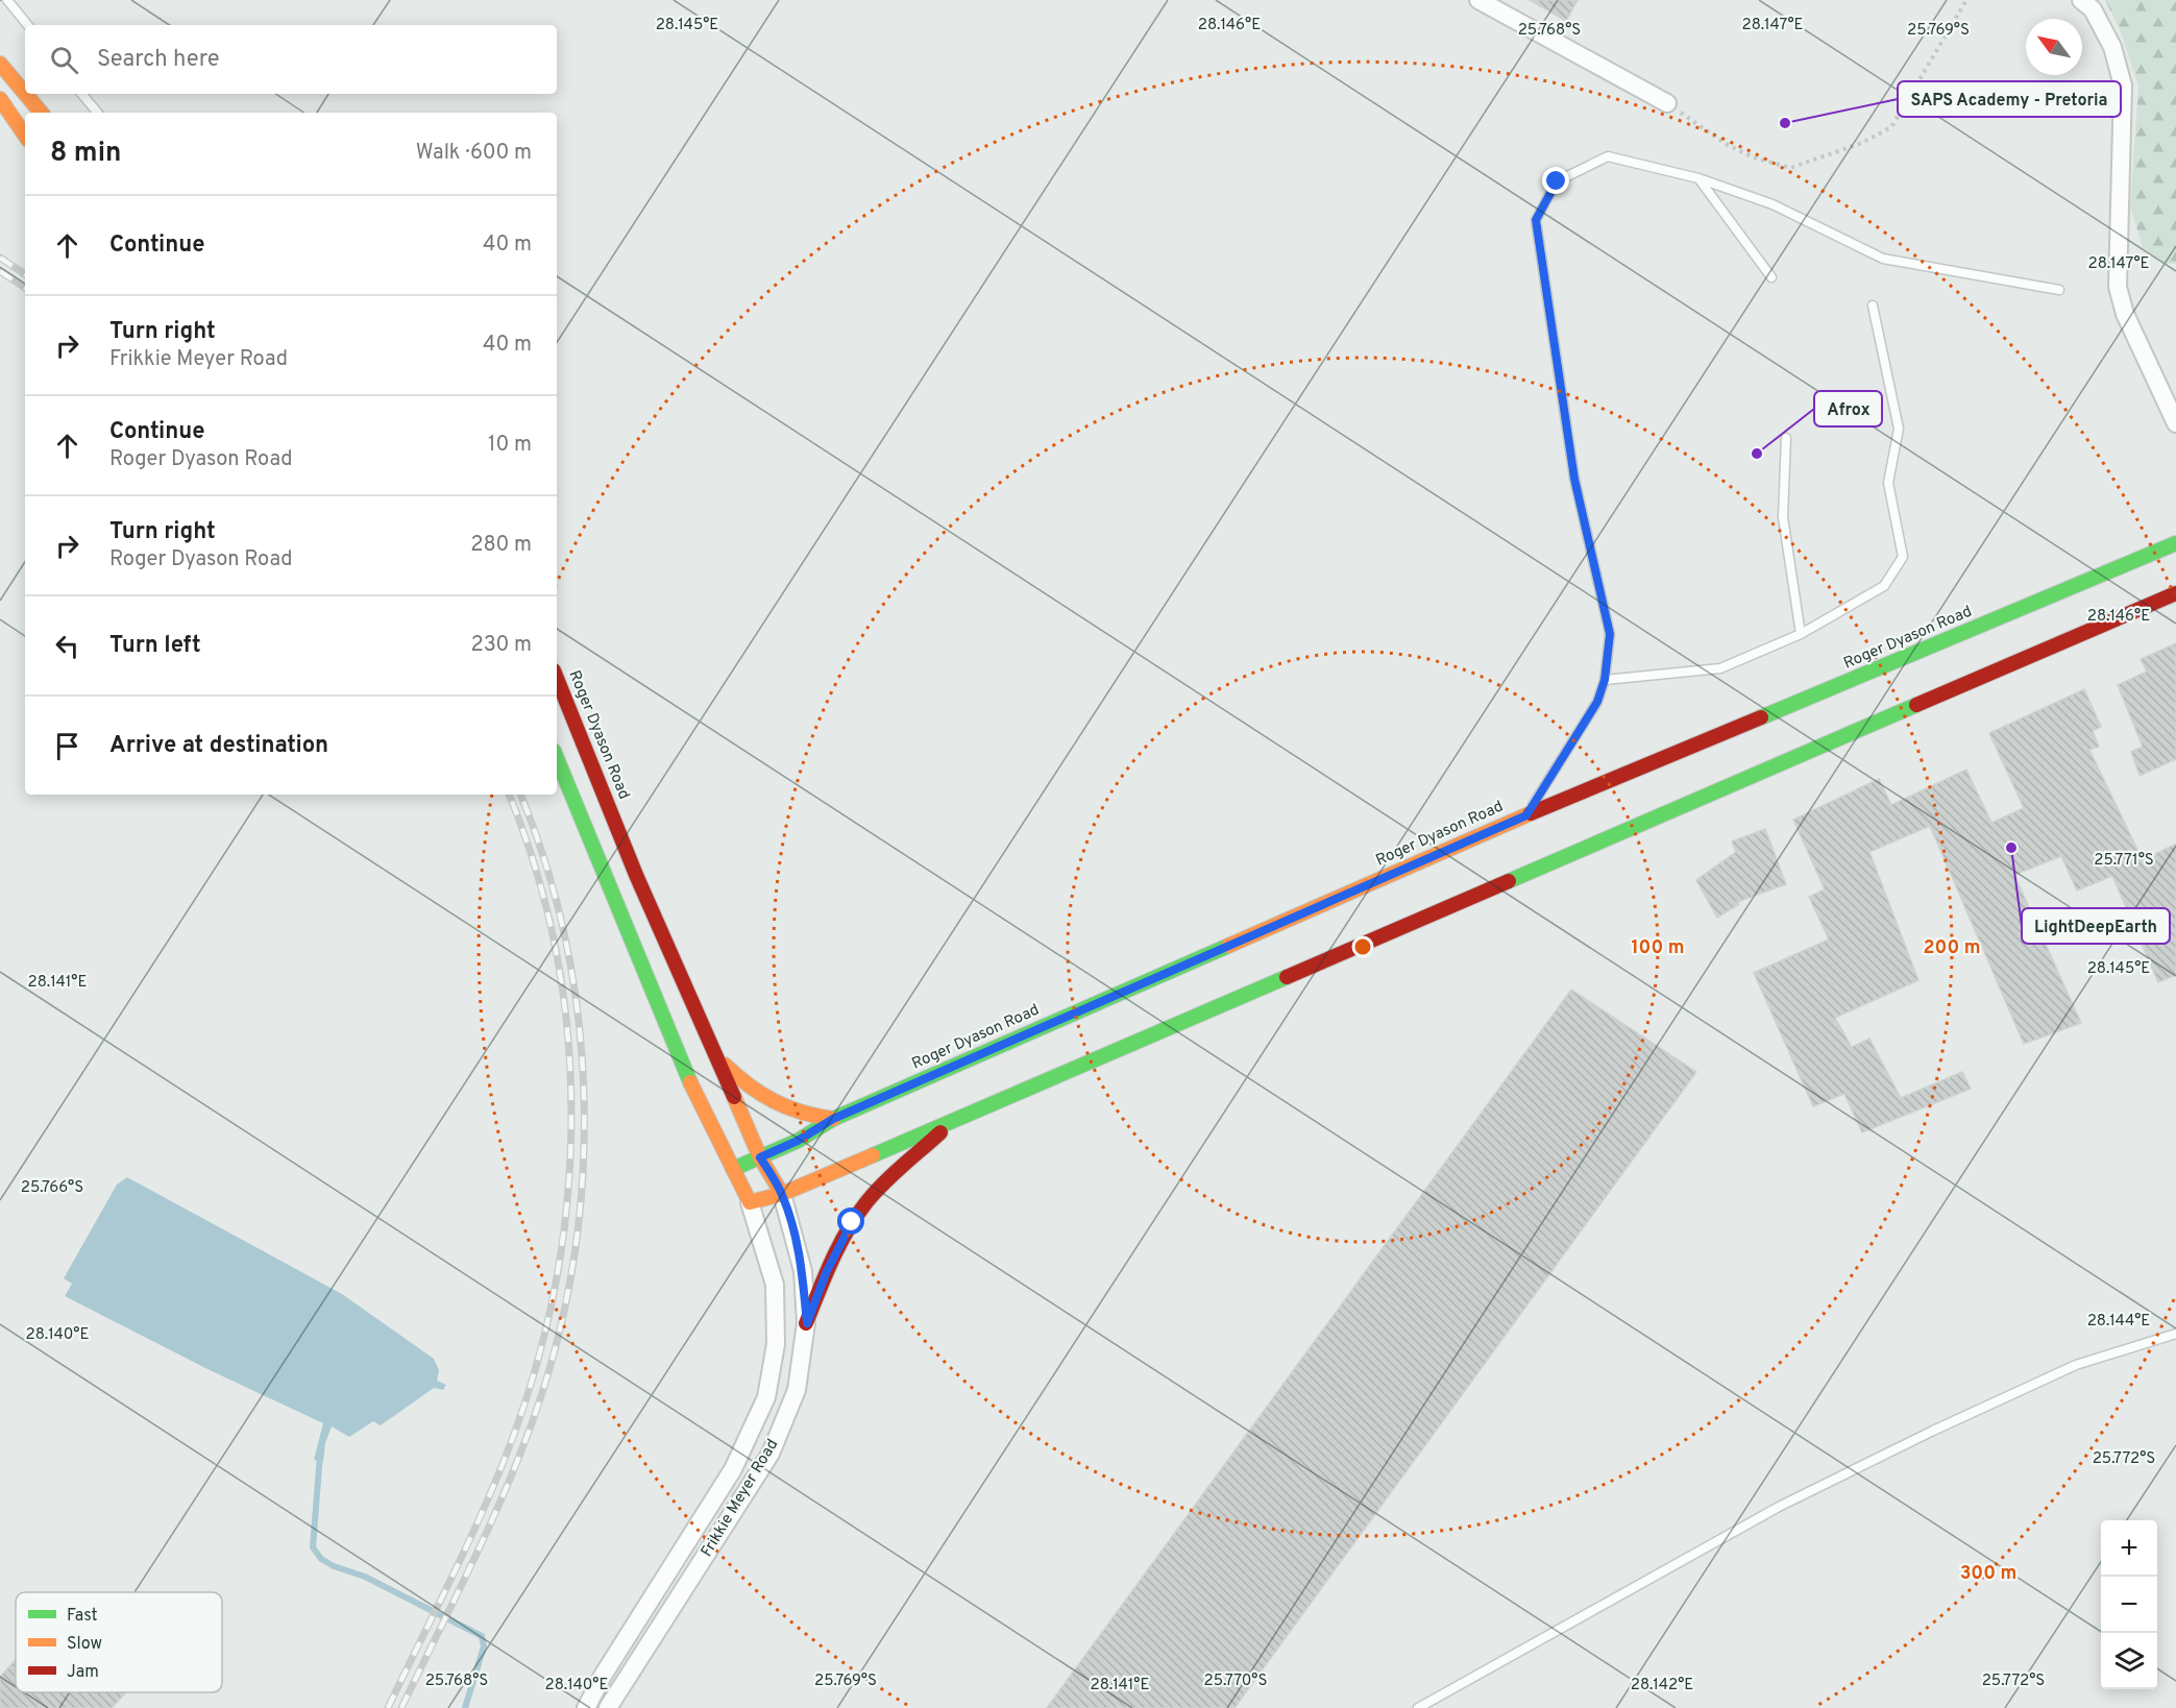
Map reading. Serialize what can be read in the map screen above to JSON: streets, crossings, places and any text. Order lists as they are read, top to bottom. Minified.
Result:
{"streets":{"main road":["Roger Dyason Road"],"street":["Frikkie Meyer Road"]},"crossings":[["Roger Dyason Road","Frikkie Meyer Road"]],"places":["SAPS Academy - Pretoria","Afrox","LightDeepEarth"],"legend":["Fast","Slow","Jam"],"north":"top left","page":{"search":"Search here","heading":["8 min","Walk · 600 m"],"list":[["Continue","40 m"],["Turn right","Frikkie Meyer Road","40 m"],["Continue","Roger Dyason Road","10 m"],["Turn right","Roger Dyason Road","280 m"],["Turn left","230 m"],"Arrive at destination"],"map_buttons":["+","−"]},"coordinates":["28.145°E","28.146°E","28.147°E","25.768°S","25.769°S","25.771°S","28.141°E","25.766°S","28.144°E","28.140°E","25.772°S","25.770°S","28.142°E"],"rings":["100 m","200 m","300 m"]}
